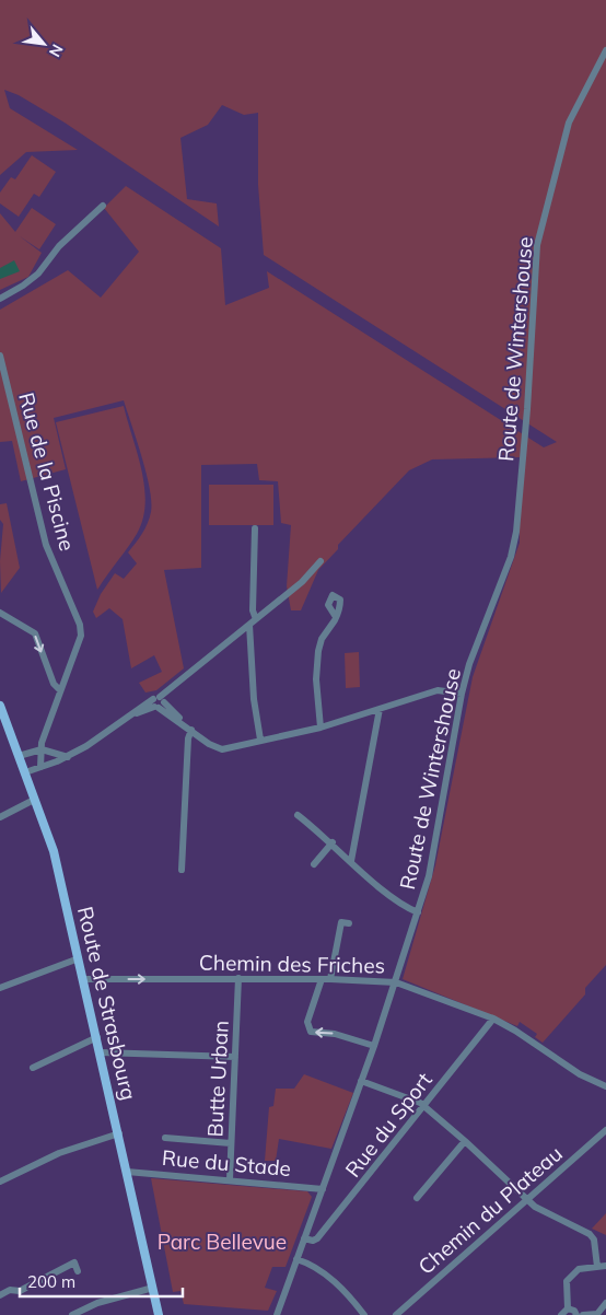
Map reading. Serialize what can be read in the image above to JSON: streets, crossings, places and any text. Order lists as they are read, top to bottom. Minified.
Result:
{"streets":{"main road":["Route de Strasbourg"],"street":["Route de Wintershouse","Rue de la Piscine","Chemin des Friches","Butte Urban","Rue du Sport","Rue du Stade","Chemin du Plateau"]},"crossings":[["Route de Wintershouse","Chemin des Friches"],["Route de Wintershouse","Rue du Sport"],["Route de Wintershouse","Rue du Stade"],["Chemin des Friches","Route de Strasbourg"],["Chemin des Friches","Butte Urban"],["Chemin des Friches","Rue du Sport"],["Route de Strasbourg","Rue du Stade"],["Butte Urban","Rue du Stade"]],"parks":["Parc Bellevue"],"scale_bar":"200 m","north":"bottom right"}
